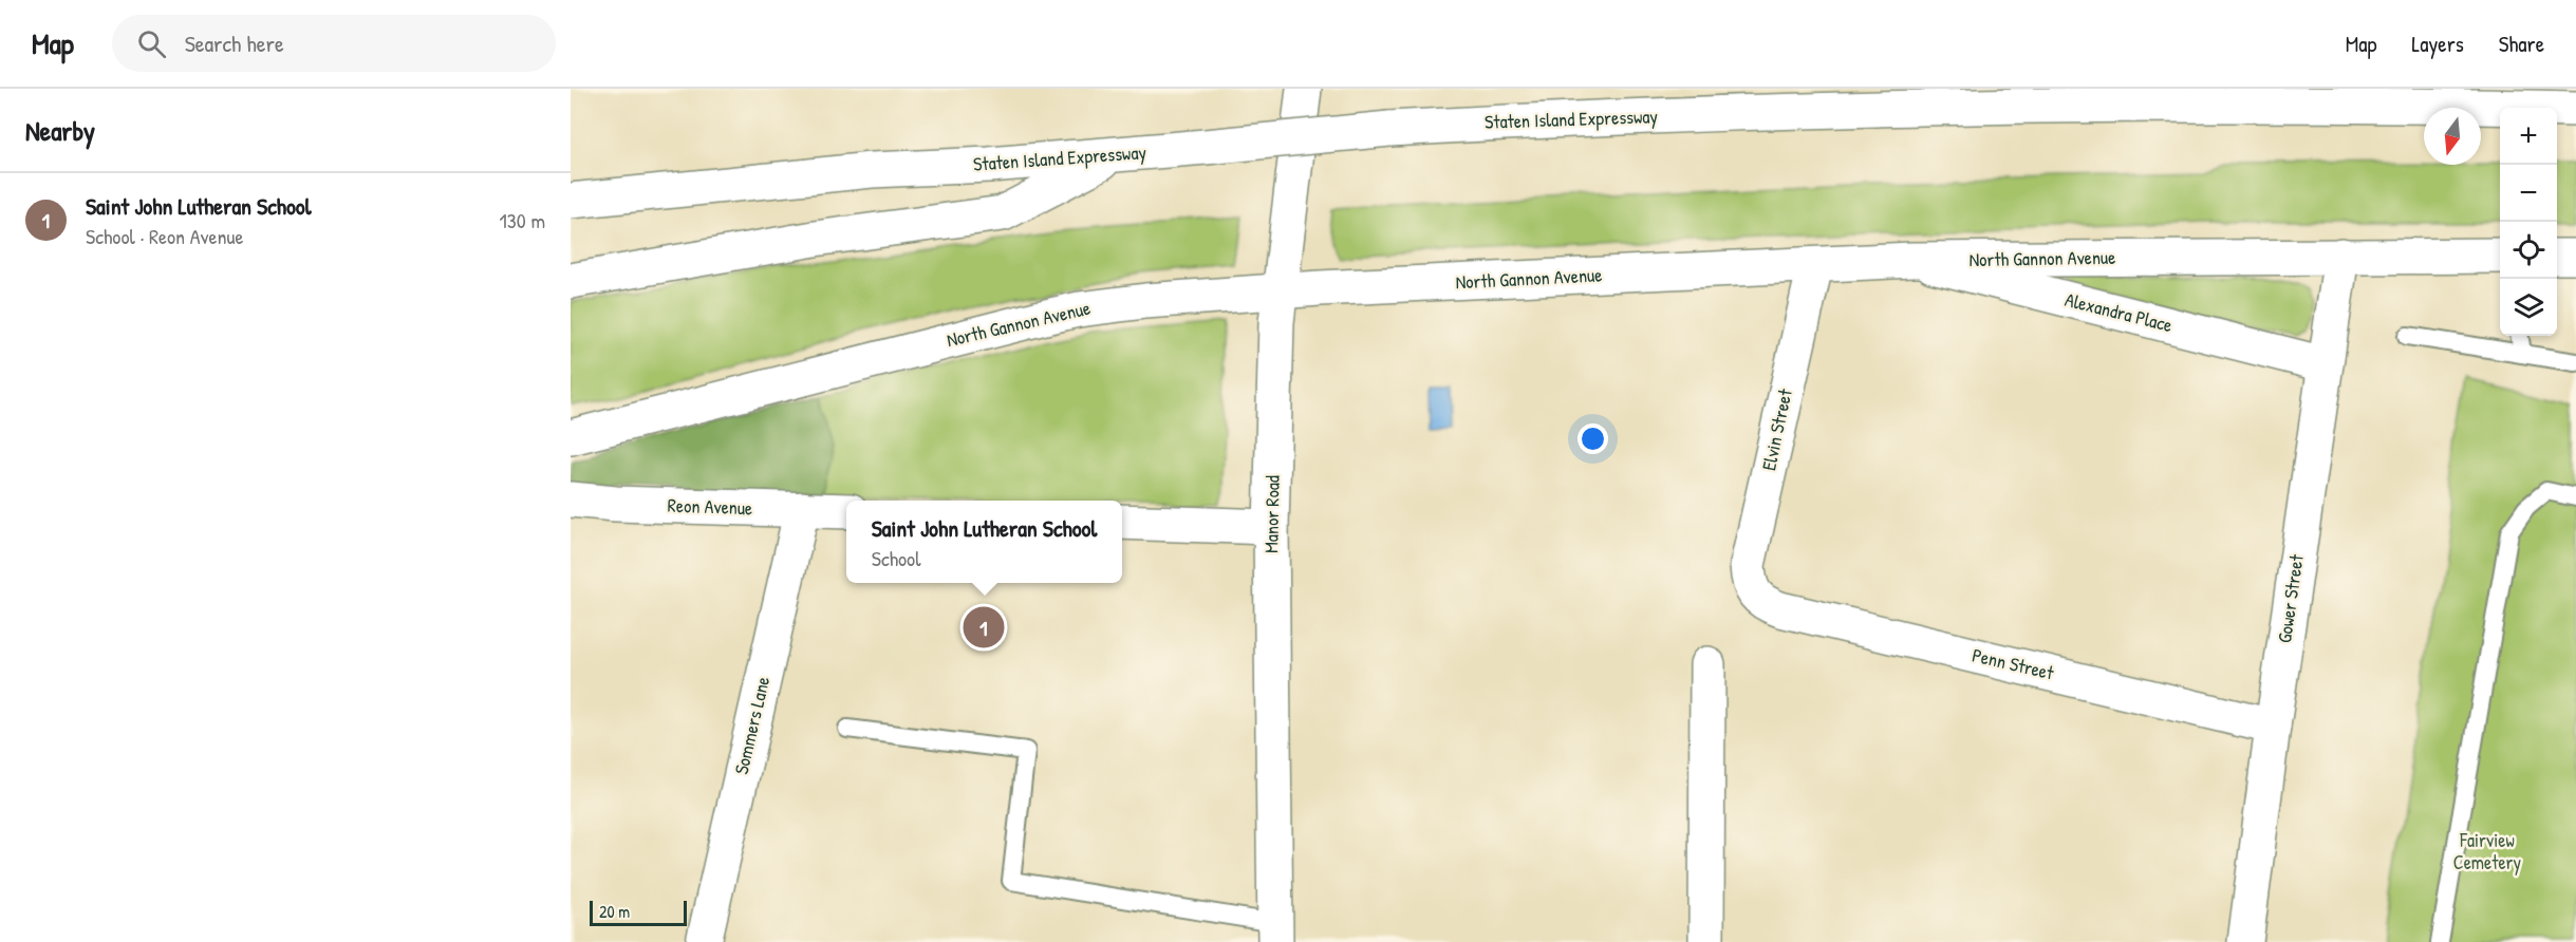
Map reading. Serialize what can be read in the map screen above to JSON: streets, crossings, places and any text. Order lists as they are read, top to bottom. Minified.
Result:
{"streets":{"main road":["Staten Island Expressway","North Gannon Avenue","Alexandra Place","Elvin Street","Reon Avenue","Manor Road","Gower Street","Penn Street","Sommers Lane"]},"crossings":[["North Gannon Avenue","Alexandra Place"],["North Gannon Avenue","Elvin Street"],["North Gannon Avenue","Manor Road"],["North Gannon Avenue","Gower Street"],["Alexandra Place","Gower Street"],["Elvin Street","Penn Street"],["Reon Avenue","Sommers Lane"],["Gower Street","Penn Street"]],"parks":["Fairview Cemetery"],"scale_bar":"20 m","north":"bottom","page":{"header":"Map","search":"Search here","nav":["Map","Layers","Share"],"heading":"Nearby","map_buttons":["+","−"],"list":[{"mark":"1","name":"Saint John Lutheran School","note":"School · Reon Avenue","value":"130 m"}],"popup":["Saint John Lutheran School","School"],"pins":"1","scale":"20 m"}}
